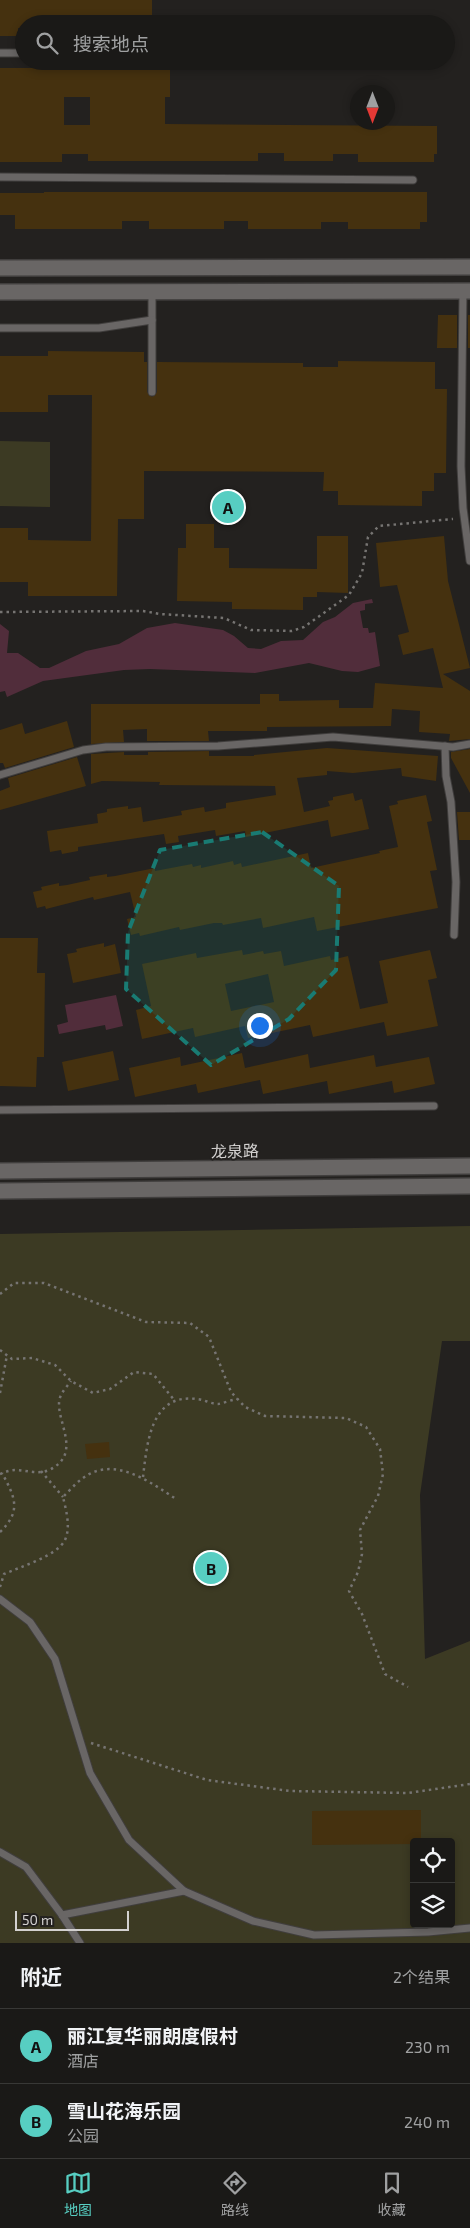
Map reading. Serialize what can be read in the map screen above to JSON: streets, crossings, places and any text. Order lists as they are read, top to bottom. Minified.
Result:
{"streets":{"main road":["龙泉路"]},"scale_bar":"50 m","north":"bottom","page":{"search":"搜索地点","pins":["A","B"],"scale":"50 m","heading":["附近","2个结果"],"list":[{"mark":"A","name":"丽江复华丽朗度假村","note":"酒店","value":"230 m"},{"mark":"B","name":"雪山花海乐园","note":"公园","value":"240 m"}],"nav":["地图","路线","收藏"]}}
